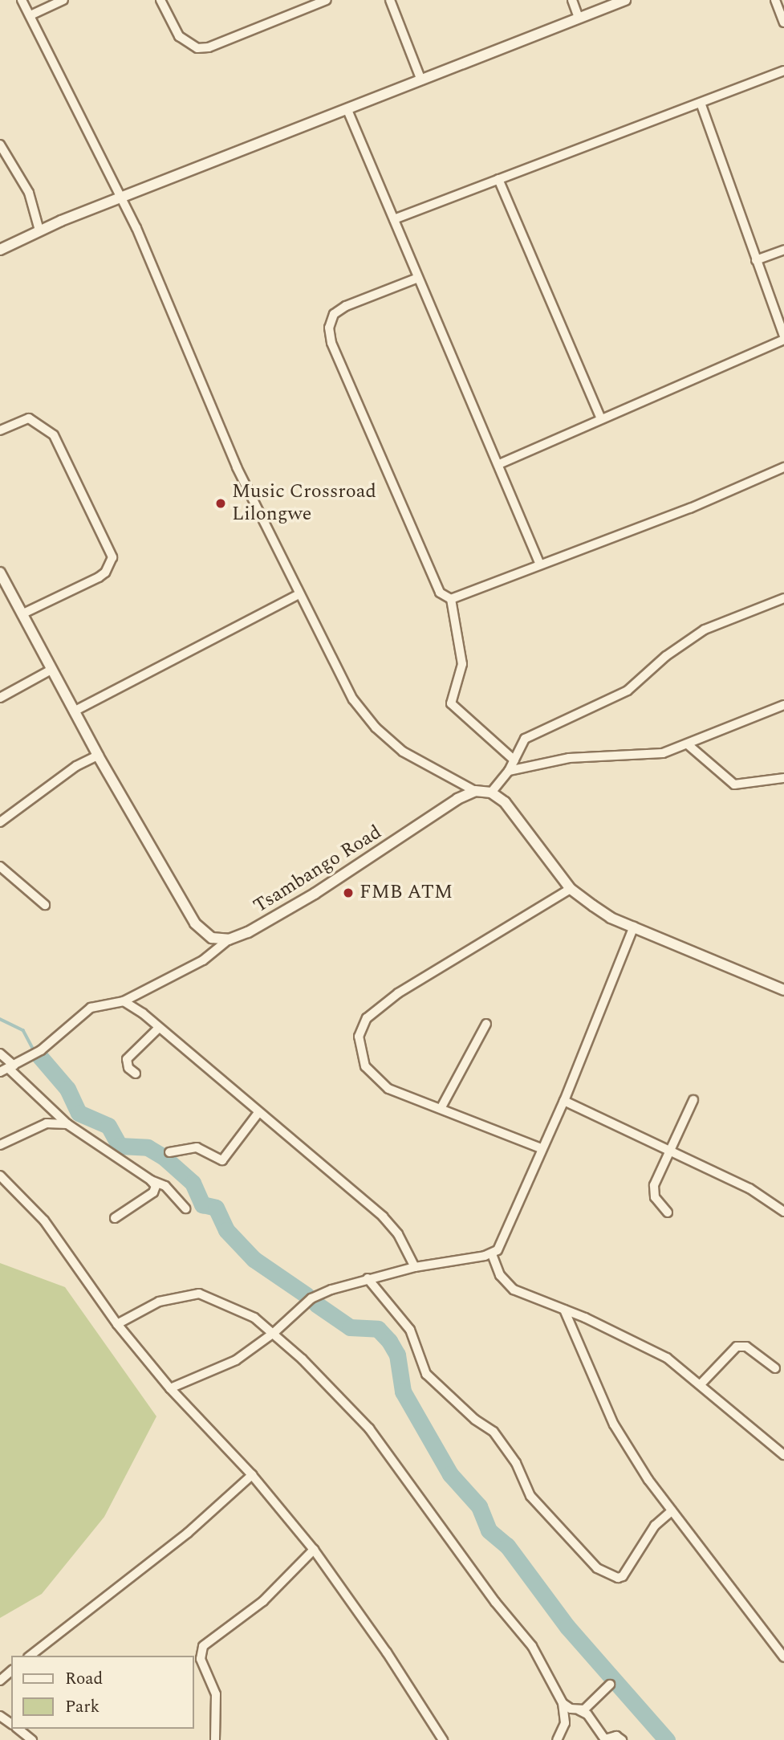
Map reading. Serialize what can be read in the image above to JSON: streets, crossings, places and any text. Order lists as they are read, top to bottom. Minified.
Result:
{"streets":{"street":["Tsambango Road"]},"places":["Music Crossroad Lilongwe","FMB ATM"],"legend":["Road","Park"]}
